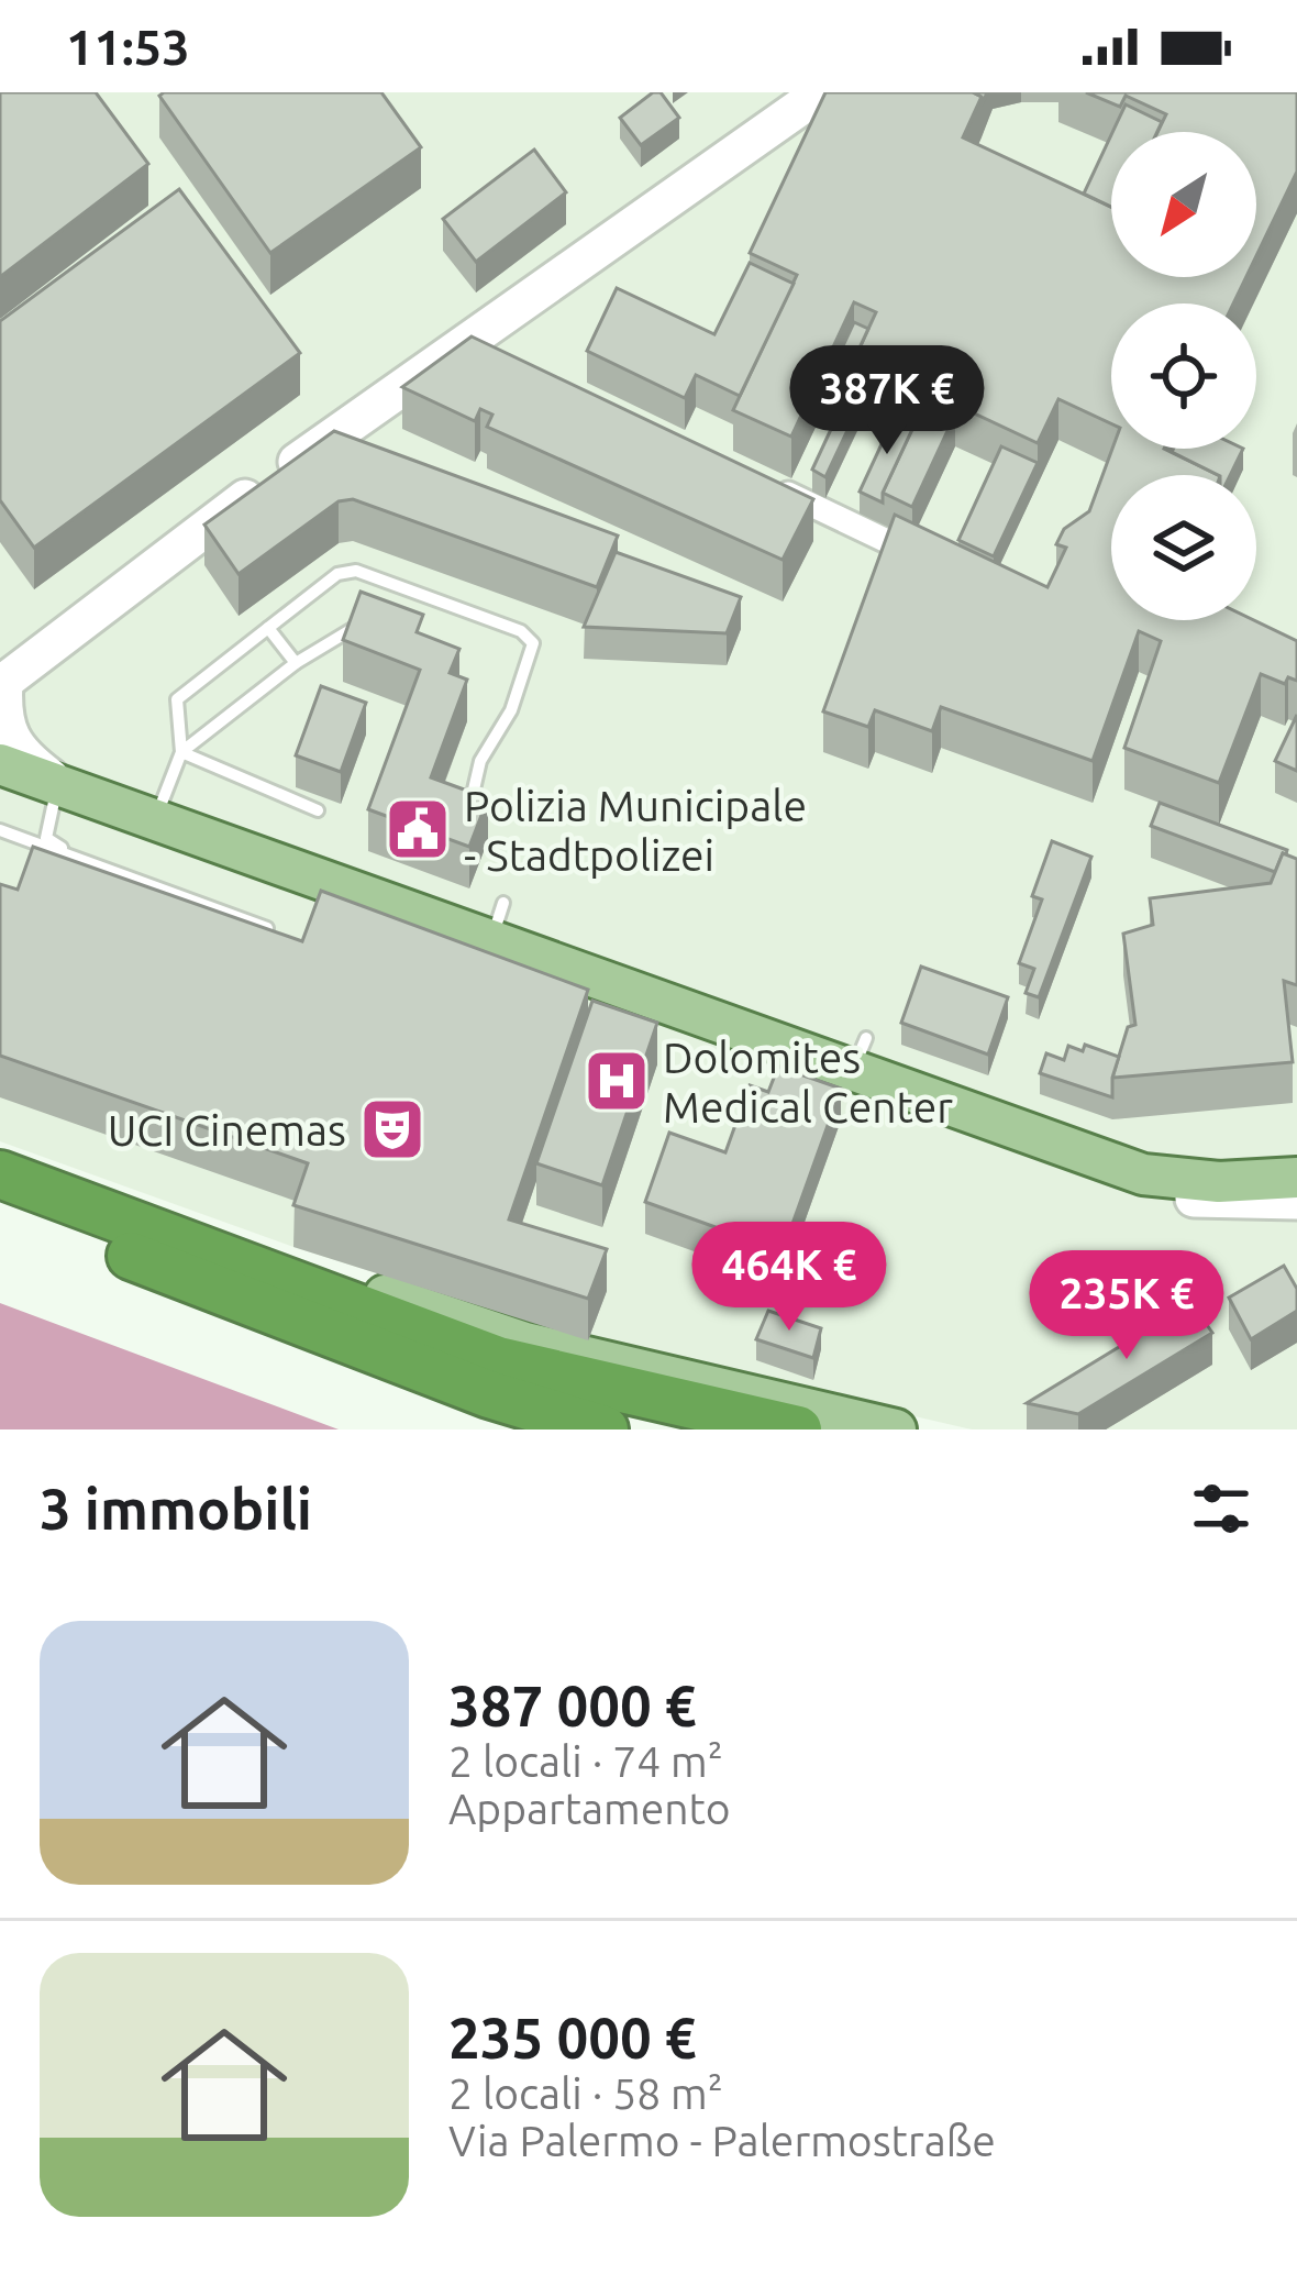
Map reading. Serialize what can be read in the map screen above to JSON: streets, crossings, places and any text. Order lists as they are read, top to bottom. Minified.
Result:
{"places":{"public building":["Polizia Municipale - Stadtpolizei"],"hospital":["Dolomites Medical Center"],"theatre":["UCI Cinemas"]},"north":"bottom left","page":{"status":"11:53","price":["387K €","464K €","235K €"],"heading":"3 immobili","list":[{"name":"387 000 €","note":"2 locali · 74 m² · Appartamento"},{"name":"235 000 €","note":"2 locali · 58 m² · Via Palermo - Palermostraße"}]}}
